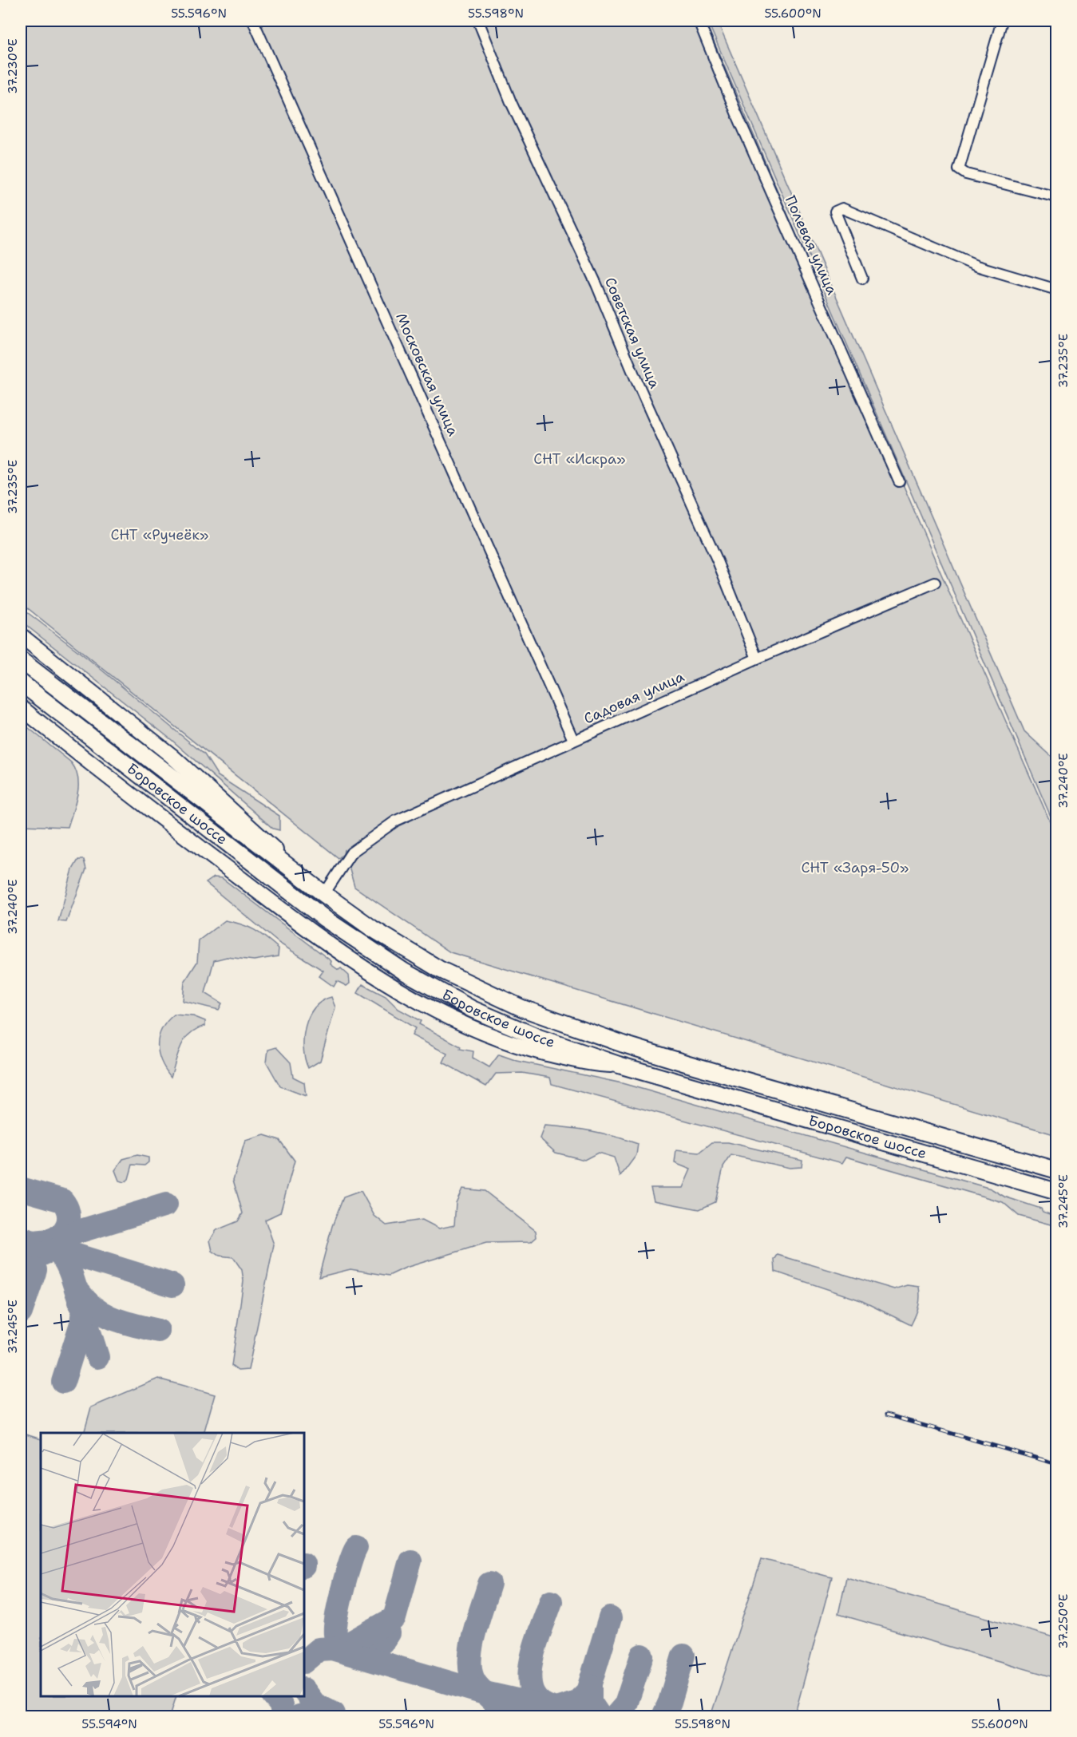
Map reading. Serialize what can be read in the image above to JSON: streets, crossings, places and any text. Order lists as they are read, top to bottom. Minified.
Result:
{"streets":{"main road":["Боровское шоссе"],"street":["Полевая улица","Советская улица","Московская улица","Садовая улица"]},"crossings":[["Советская улица","Садовая улица"],["Московская улица","Садовая улица"],["Садовая улица","Боровское шоссе"]],"parks":["СНТ «Искра»","СНТ «Ручеёк»","СНТ «Заря-50»"],"coordinates":["55.596°N","55.598°N","55.600°N","37.230°E","37.235°E","37.240°E","37.245°E","37.250°E","55.594°N"]}
